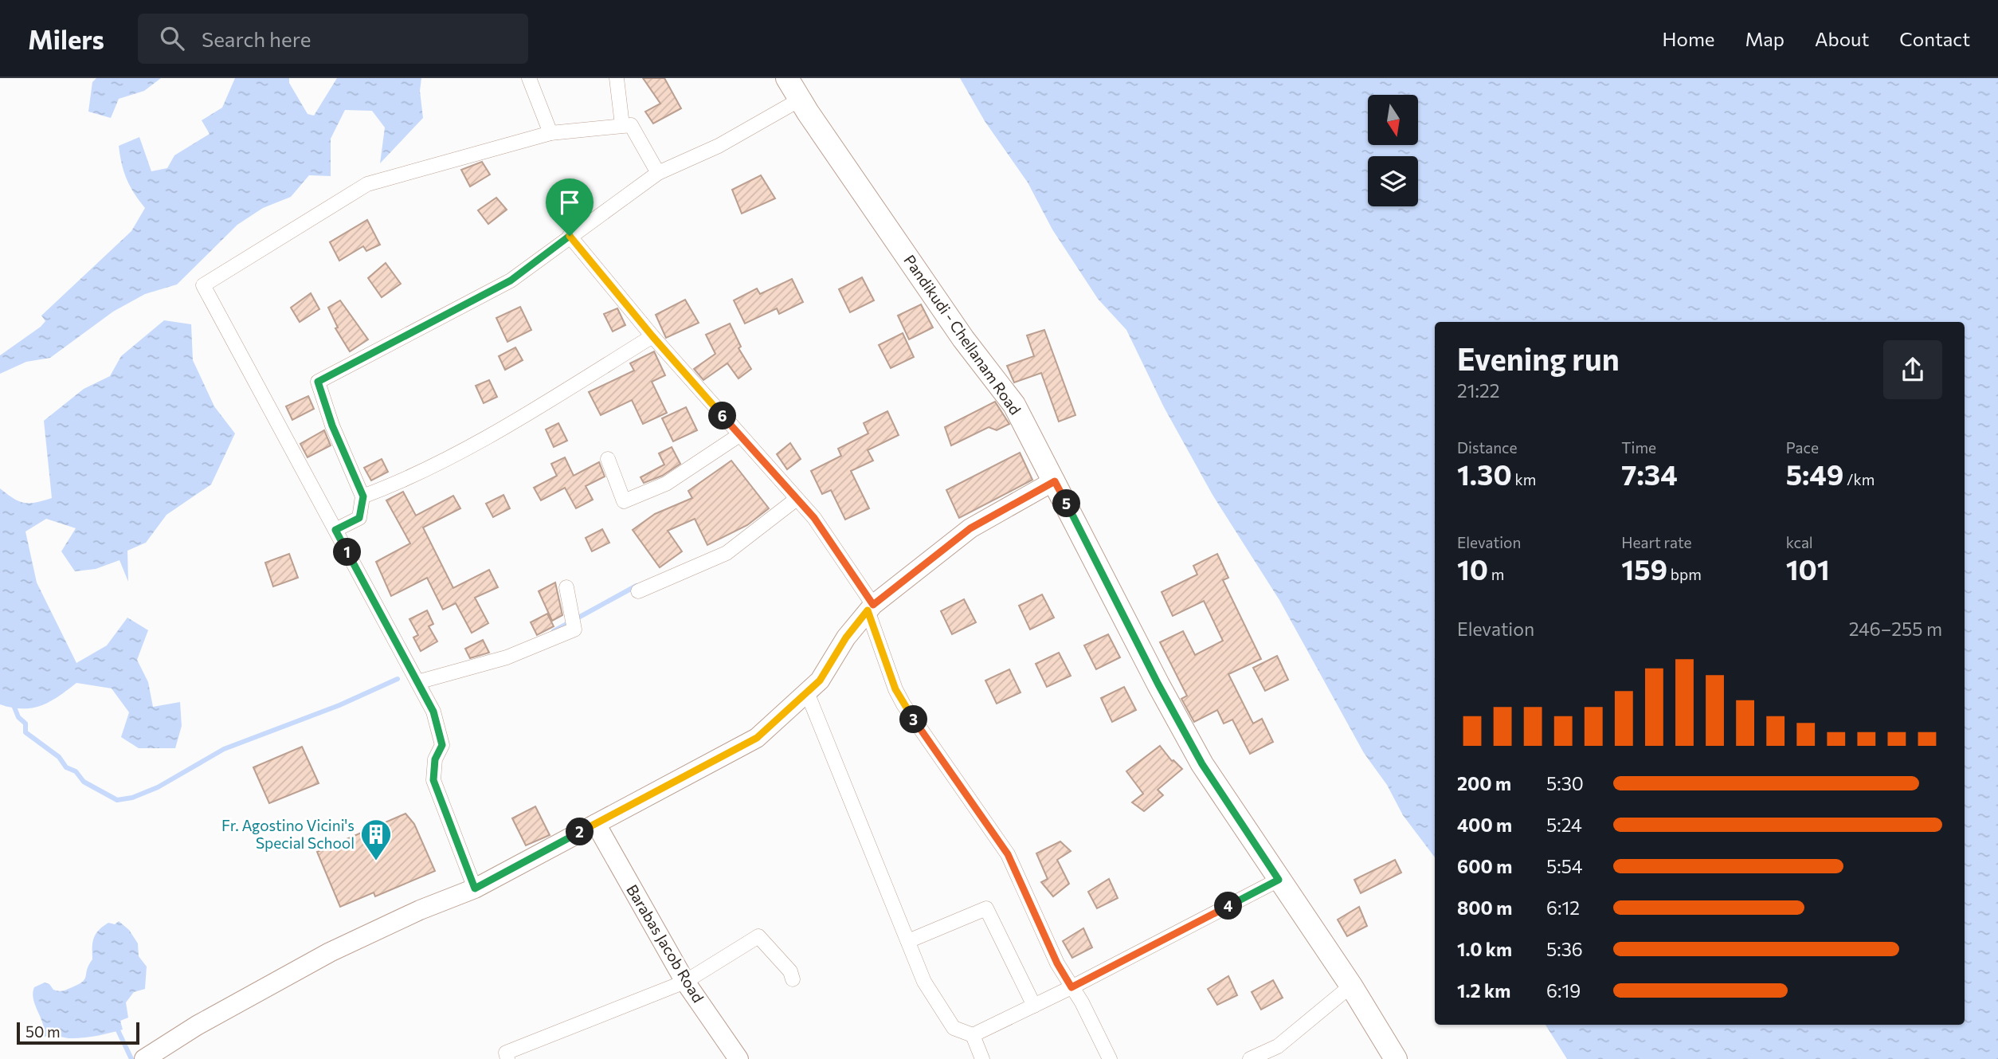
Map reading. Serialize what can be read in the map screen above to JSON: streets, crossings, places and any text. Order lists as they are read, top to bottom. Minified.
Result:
{"streets":{"main road":["Pandikudi - Chellanam Road","Barabas Jacob Road"]},"places":{"building":["Fr. Agostino Vicini's Special School"]},"scale_bar":"50 m","north":"bottom","page":{"header":"Milers","search":"Search here","nav":["Home","Map","About","Contact"],"heading":["Evening run","21:22"],"pins":["6","5","1","3","2","4"],"stats":[["Distance","1.30 km"],["Time","7:34"],["Pace","5:49 /km"],["Elevation","10 m"],["Heart rate","159 bpm"],["kcal","101"]],"chart":["Elevation","246–255 m"],"list":[{"name":"200 m","note":"5:30"},{"name":"400 m","note":"5:24"},{"name":"600 m","note":"5:54"},{"name":"800 m","note":"6:12"},{"name":"1.0 km","note":"5:36"},{"name":"1.2 km","note":"6:19"}],"scale":"50 m"}}
